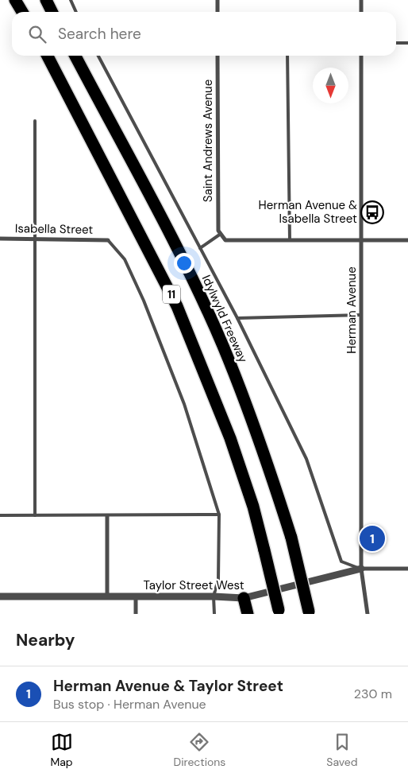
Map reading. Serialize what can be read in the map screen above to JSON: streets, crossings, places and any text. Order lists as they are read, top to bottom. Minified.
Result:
{"streets":{"highway":["11","Idylwyld Freeway"],"street":["Saint Andrews Avenue","Isabella Street","Herman Avenue","Taylor Street West"]},"crossings":[["Herman Avenue","Taylor Street West"]],"places":{"bus stop":["Herman Avenue & Isabella Street"]},"north":"bottom","page":{"search":"Search here","pins":"1","heading":"Nearby","list":[{"mark":"1","name":"Herman Avenue & Taylor Street","note":"Bus stop · Herman Avenue","value":"230 m"}],"nav":["Map","Directions","Saved"]}}
